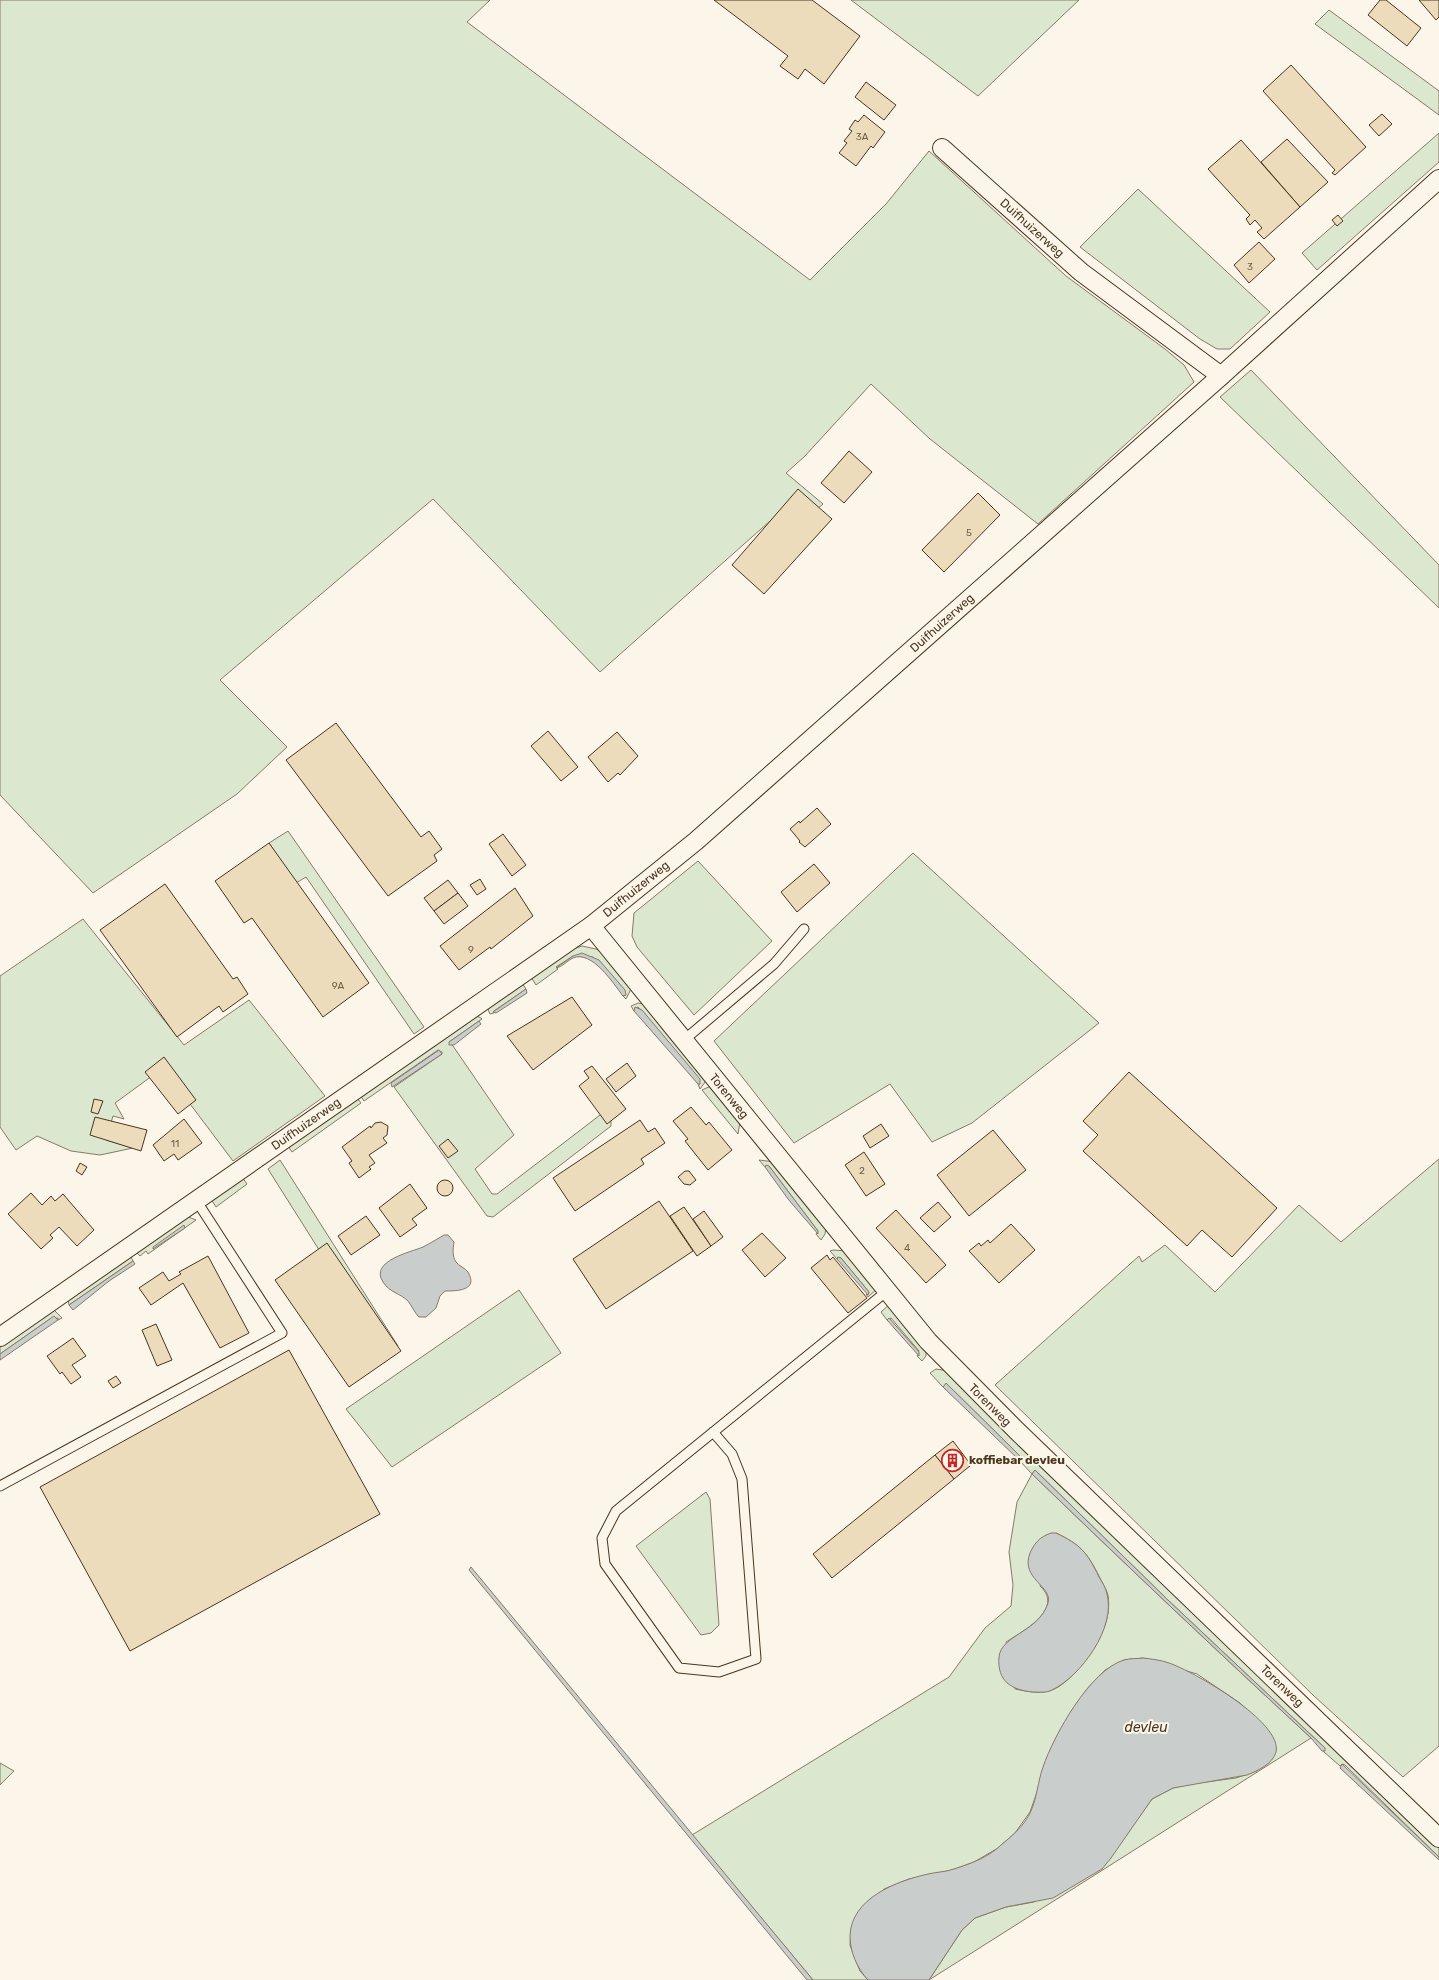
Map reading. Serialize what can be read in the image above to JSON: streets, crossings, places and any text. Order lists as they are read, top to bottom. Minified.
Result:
{"streets":{"street":["Duifhuizerweg","Torenweg"]},"crossings":[["Duifhuizerweg","Torenweg"]],"water":["devleu"],"places":{"building":["koffiebar devleu"]},"house_numbers":["3A","3","5","9","9A","11","2","4"]}
